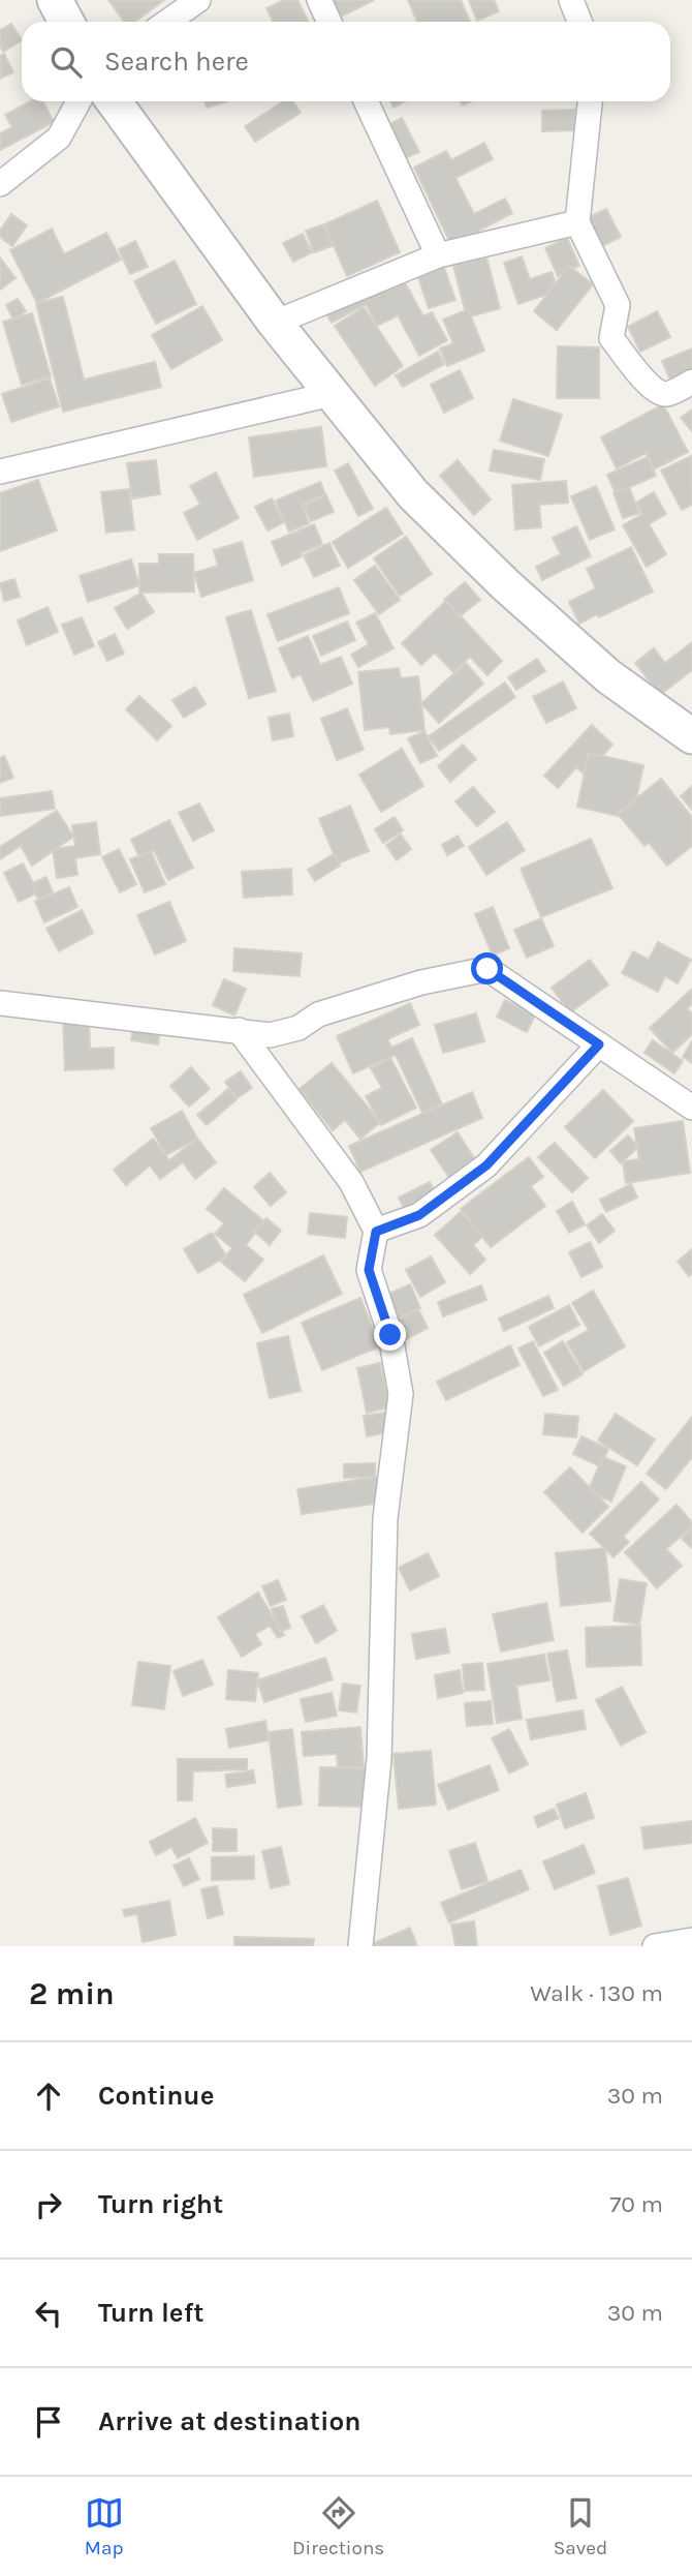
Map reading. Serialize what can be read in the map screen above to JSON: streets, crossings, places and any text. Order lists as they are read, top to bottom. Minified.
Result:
{"page":{"search":"Search here","heading":["2 min","Walk · 130 m"],"list":[["Continue","30 m"],["Turn right","70 m"],["Turn left","30 m"],"Arrive at destination"],"nav":["Map","Directions","Saved"]}}
